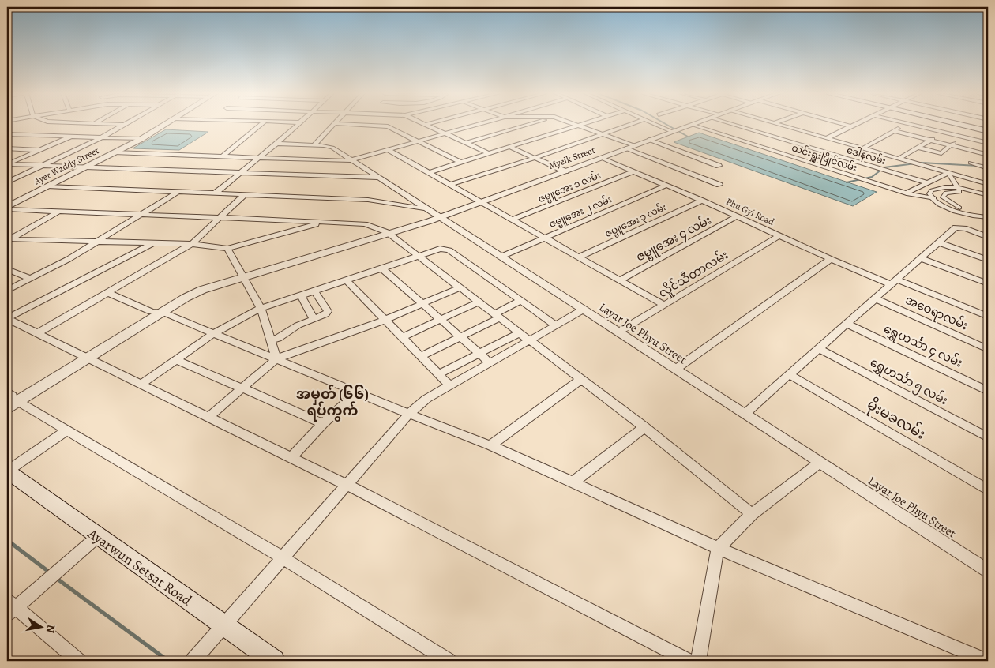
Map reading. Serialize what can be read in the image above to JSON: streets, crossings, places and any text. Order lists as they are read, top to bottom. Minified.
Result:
{"streets":{"main road":["Ayarwun Setsat Road"],"street":["ဒေါနလမ်း","Myeik Street","ထင်းရှူးမြိုင်လမ်း","Ayer Waddy Street","ဇမ္ဗူအေး ၁ လမ်း","ဇမ္ဗူအေး ၂ လမ်း","Phu Gyi Road","ဇမ္ဗူအေး ၃ လမ်း","ဇမ္ဗူအေး ၄ လမ်း","လှိုင်သီတာလမ်း","အဝေရာလမ်း","Layar Joe Phyu Street","ရွှေဟင်္သာ ၄ လမ်း","ရွှေဟင်္သာ ၅ လမ်း","မိုးမခလမ်း"]},"crossings":[["Myeik Street","ထင်းရှူးမြိုင်လမ်း"],["Myeik Street","Phu Gyi Road"],["Myeik Street","Layar Joe Phyu Street"],["ဇမ္ဗူအေး ၁ လမ်း","Phu Gyi Road"],["ဇမ္ဗူအေး ၂ လမ်း","Phu Gyi Road"],["ဇမ္ဗူအေး ၂ လမ်း","Layar Joe Phyu Street"],["Phu Gyi Road","ဇမ္ဗူအေး ၃ လမ်း"],["Phu Gyi Road","ဇမ္ဗူအေး ၄ လမ်း"],["Phu Gyi Road","လှိုင်သီတာလမ်း"],["လှိုင်သီတာလမ်း","Layar Joe Phyu Street"]],"districts":["အမှတ် (၆၆) ရပ်ကွက်"],"north":"right"}
